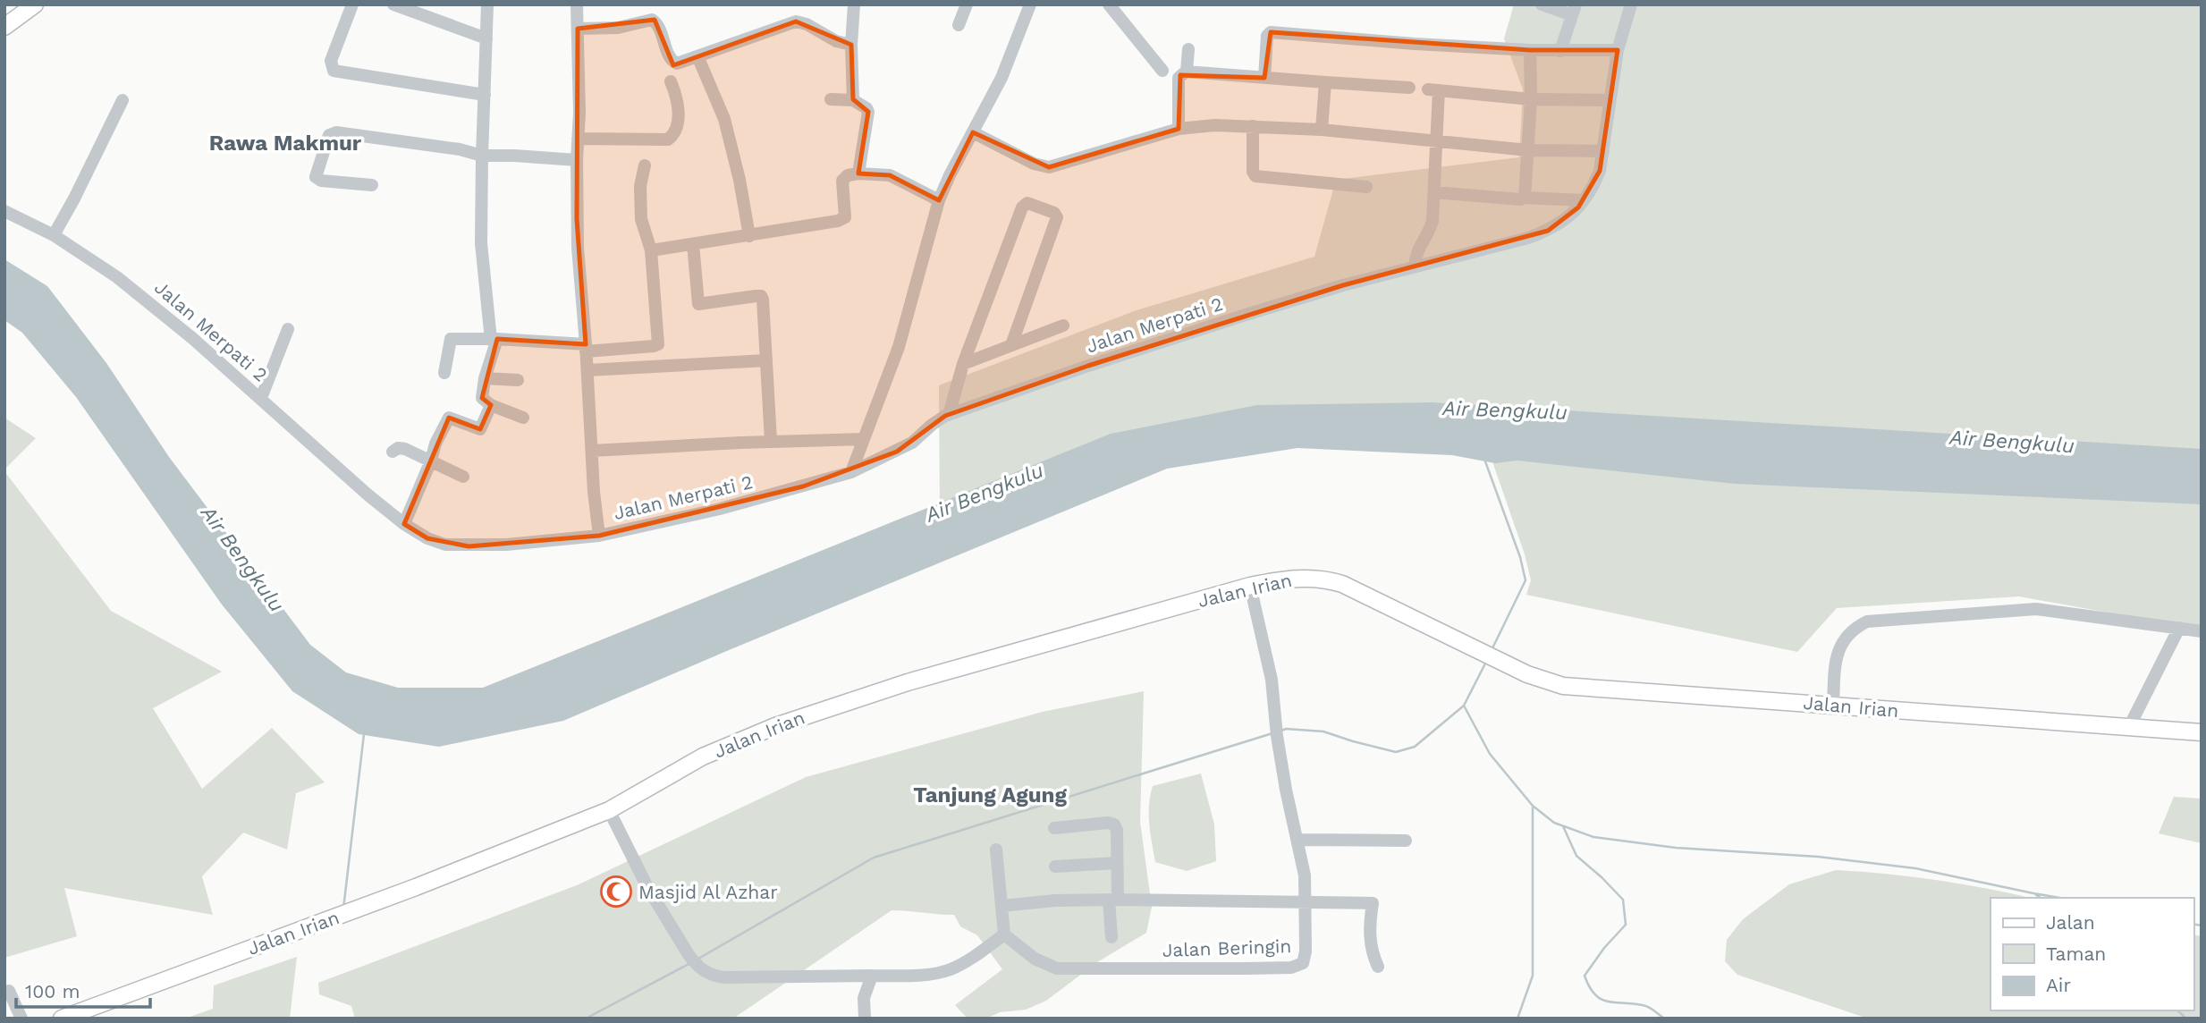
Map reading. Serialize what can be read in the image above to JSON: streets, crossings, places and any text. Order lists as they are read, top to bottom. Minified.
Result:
{"streets":{"main road":["Jalan Irian"],"street":["Jalan Merpati 2","Jalan Beringin"]},"crossings":[["Jalan Irian","Jalan Beringin"]],"districts":["Rawa Makmur","Tanjung Agung"],"water":["Air Bengkulu"],"places":{"mosque":["Masjid Al Azhar"]},"legend":["Jalan","Taman","Air"],"scale_bar":"100 m"}
